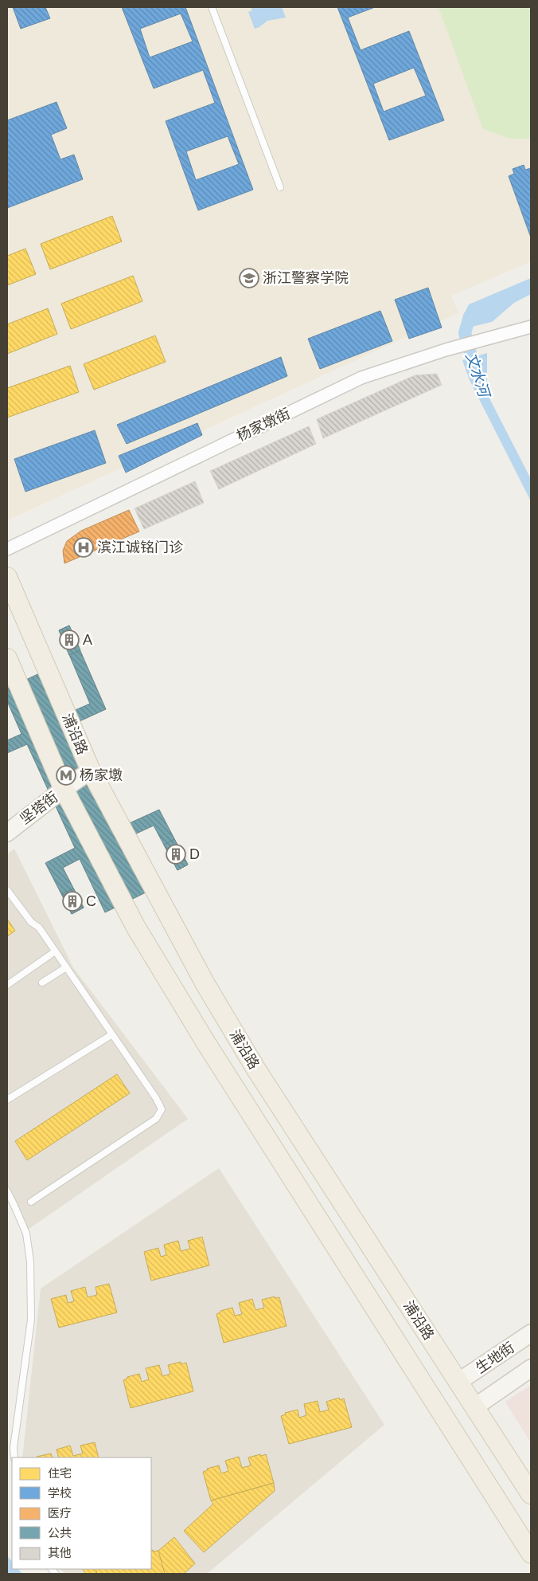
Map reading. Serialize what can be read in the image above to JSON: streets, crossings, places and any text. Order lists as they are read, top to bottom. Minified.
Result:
{"streets":{"main road":["浦沿路"],"street":["杨家墩街","坚塔街","生地街"]},"crossings":[["浦沿路","坚塔街"],["浦沿路","生地街"]],"water":["文水河"],"places":{"school or university":["浙江警察学院"],"hospital":["滨江诚铭门诊"],"building":["A","D","C"],"metro station":["杨家墩"]},"legend":["住宅","学校","医疗","公共","其他"]}
